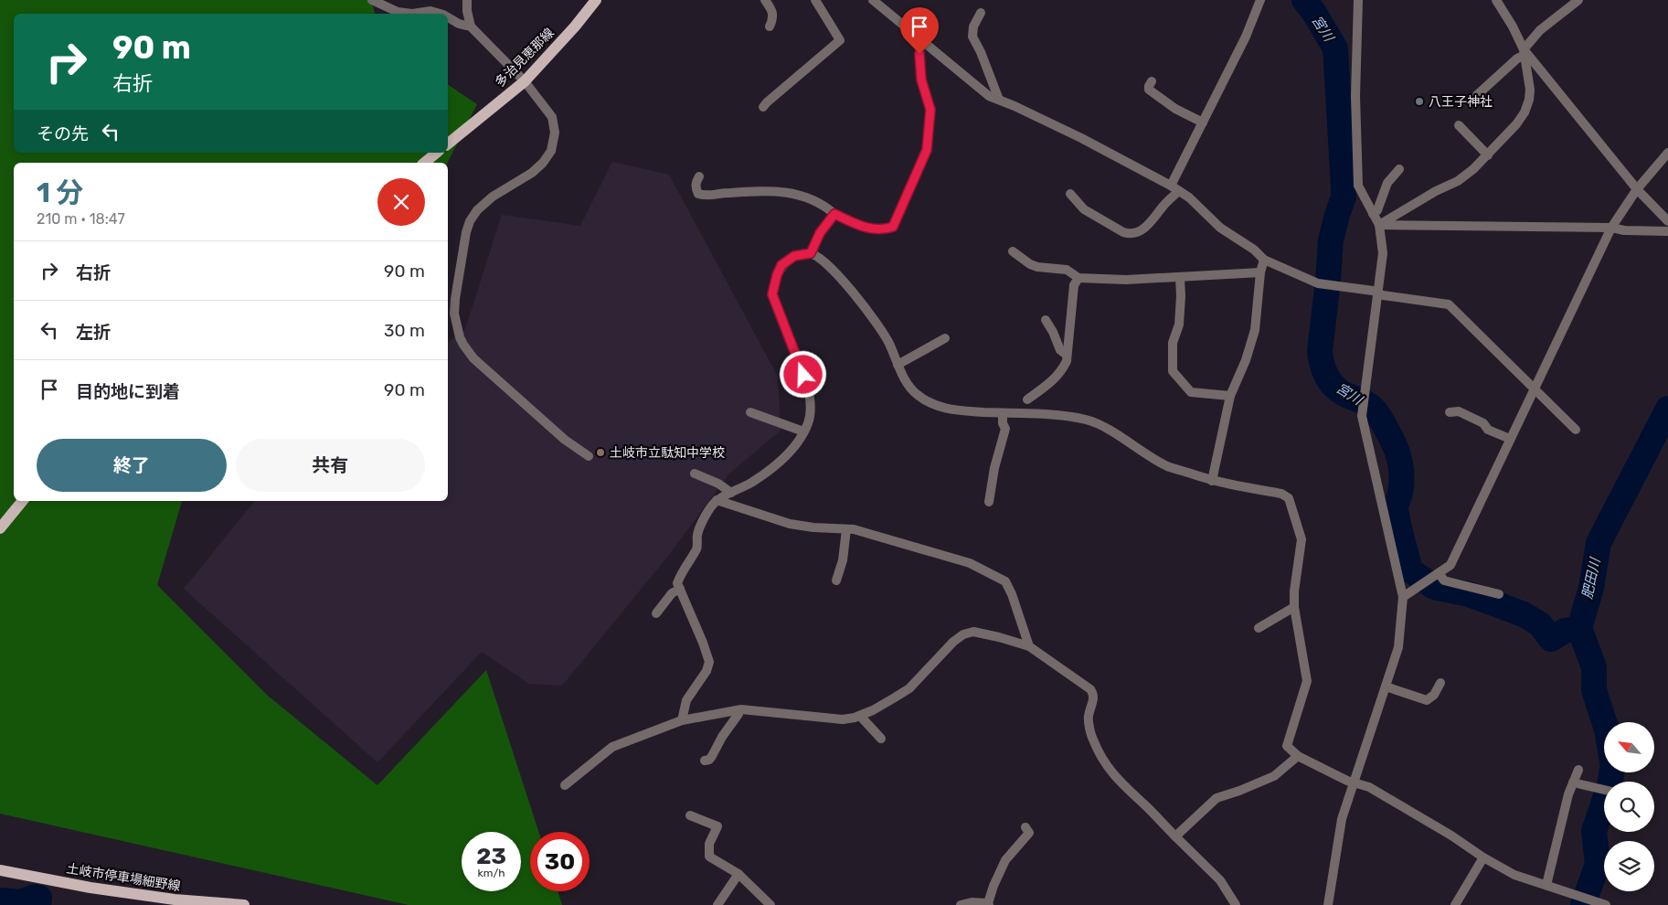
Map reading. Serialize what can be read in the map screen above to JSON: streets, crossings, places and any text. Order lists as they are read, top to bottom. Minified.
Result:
{"streets":{"main road":["多治見恵那線","土岐市停車場細野線"]},"water":["宮川","肥田川"],"places":["八王子神社","土岐市立駄知中学校"],"north":"top left","page":{"turn":["90 m","右折"],"then":"その先","heading":["1 分","210 m · 18:47"],"list":[{"name":"右折","value":"90 m"},{"name":"左折","value":"30 m"},{"name":"目的地に到着","value":"90 m"}],"buttons":["終了","共有"],"speed":"23 km/h","limit":"30"}}
